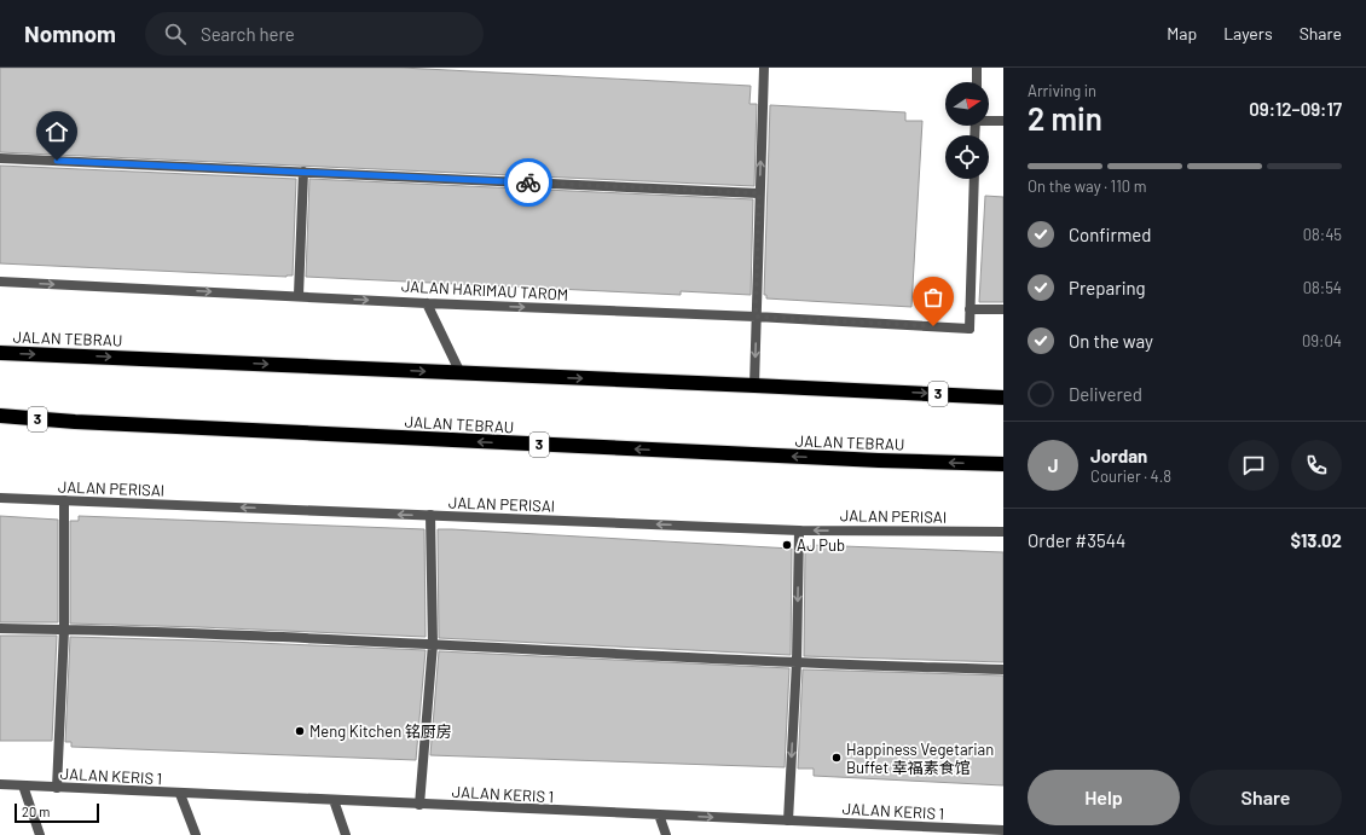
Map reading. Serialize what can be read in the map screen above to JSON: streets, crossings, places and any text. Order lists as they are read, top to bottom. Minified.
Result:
{"streets":{"highway":["JALAN TEBRAU","3"],"street":["JALAN HARIMAU TAROM","JALAN PERISAI","JALAN KERIS 1"]},"one_way":["JALAN HARIMAU TAROM","JALAN PERISAI"],"places":["AJ Pub","Meng Kitchen 铭厨房","Happiness Vegetarian Buffet 幸福素食馆"],"scale_bar":"20 m","north":"right","page":{"header":"Nomnom","search":"Search here","nav":["Map","Layers","Share"],"heading":["2 min","Arriving in","09:12–09:17"],"panel":["Jordan","Courier · 4.8","Order #3544","$13.02"],"bar":"On the way · 110 m","list":[["Confirmed","08:45"],["Preparing","08:54"],["On the way","09:04"],"Delivered"],"round":"J","buttons":["Help","Share"],"scale":"20 m"}}
